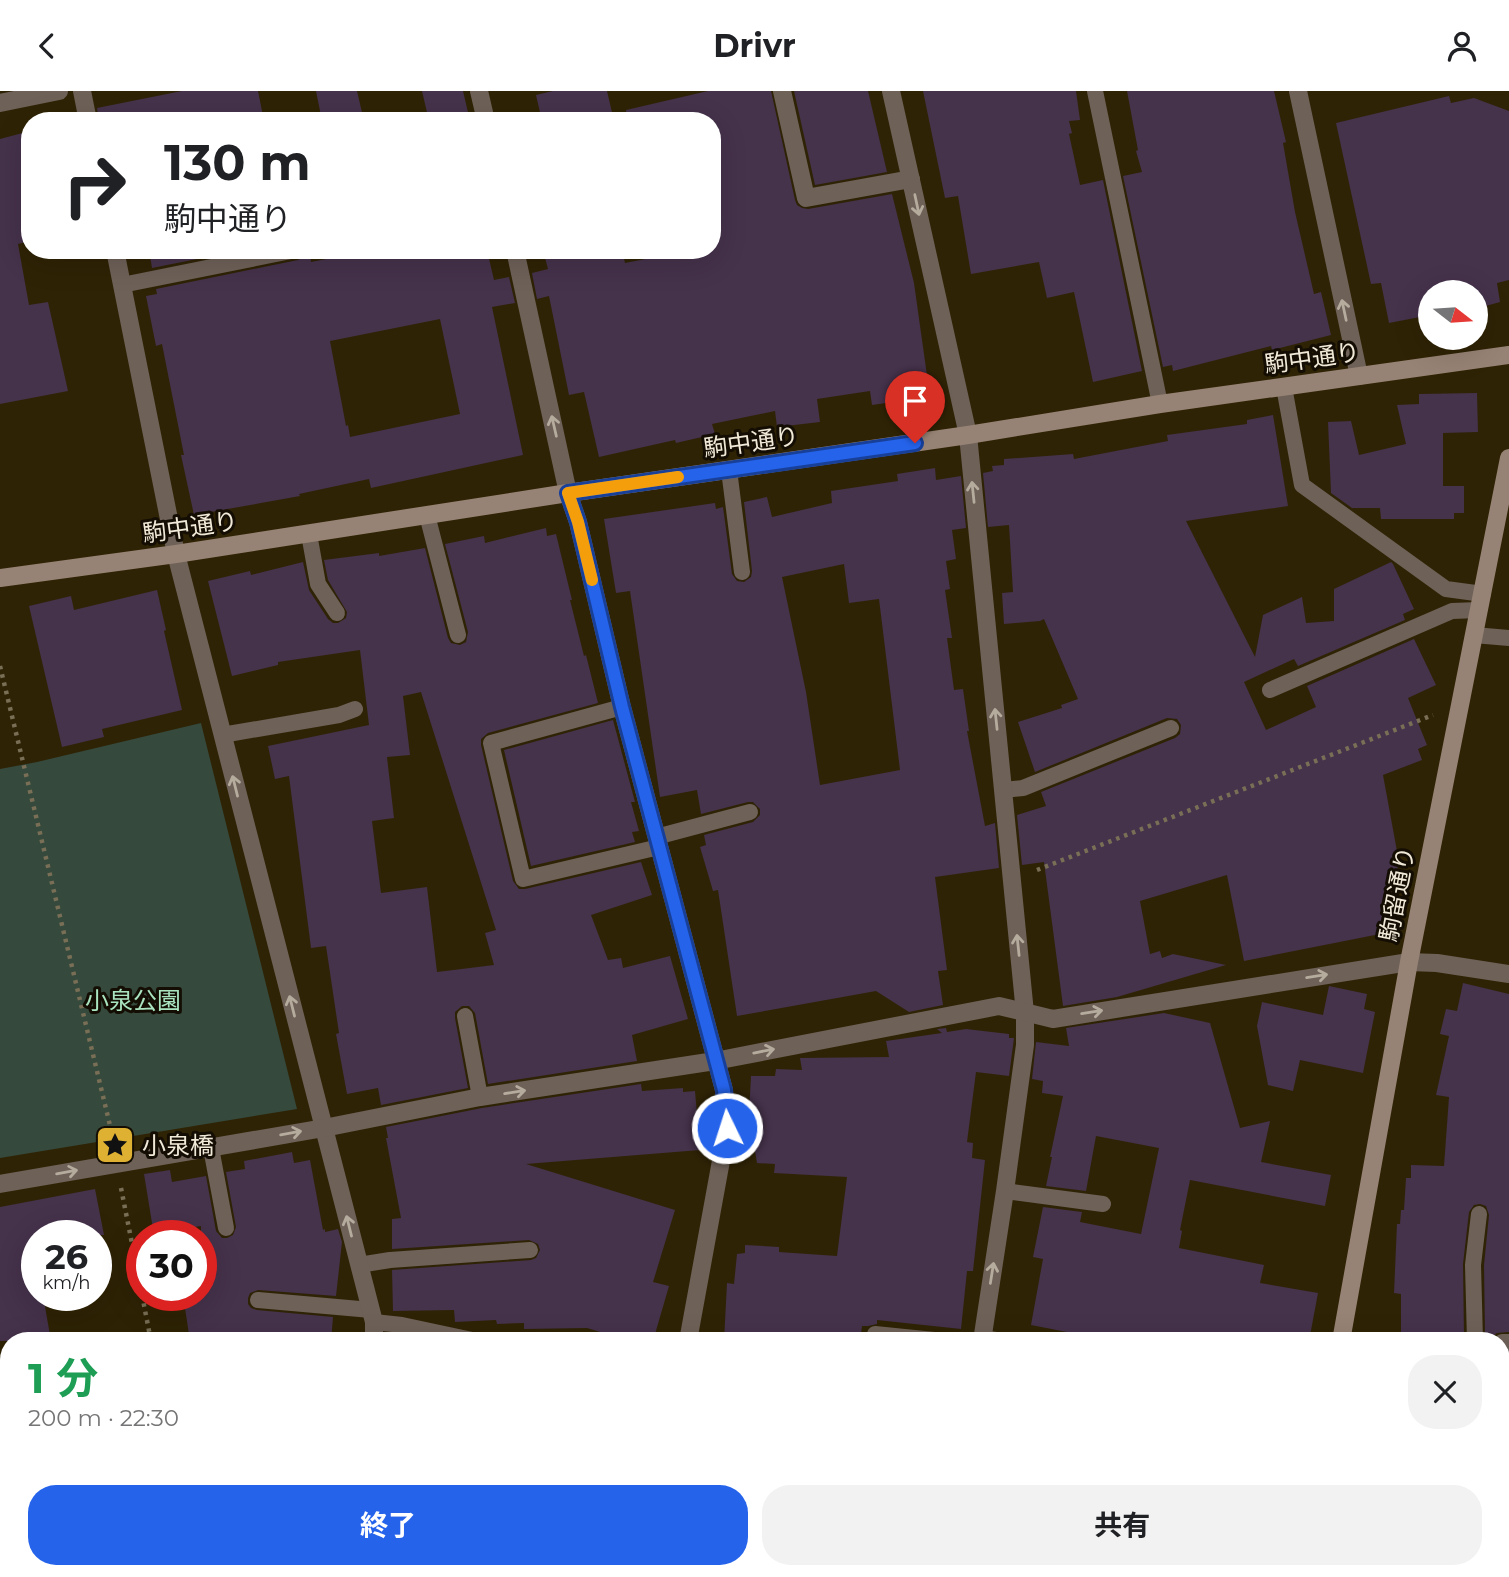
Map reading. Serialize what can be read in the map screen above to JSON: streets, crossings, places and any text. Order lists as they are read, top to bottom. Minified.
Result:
{"streets":{"street":["駒中通り","駒留通り"]},"parks":["小泉公園"],"places":{"place":["小泉橋"]},"north":"right","page":{"header":"Drivr","turn":["130 m","駒中通り"],"speed":"26 km/h","limit":"30","heading":["1 分","200 m · 22:30"],"buttons":["終了","共有"]}}
